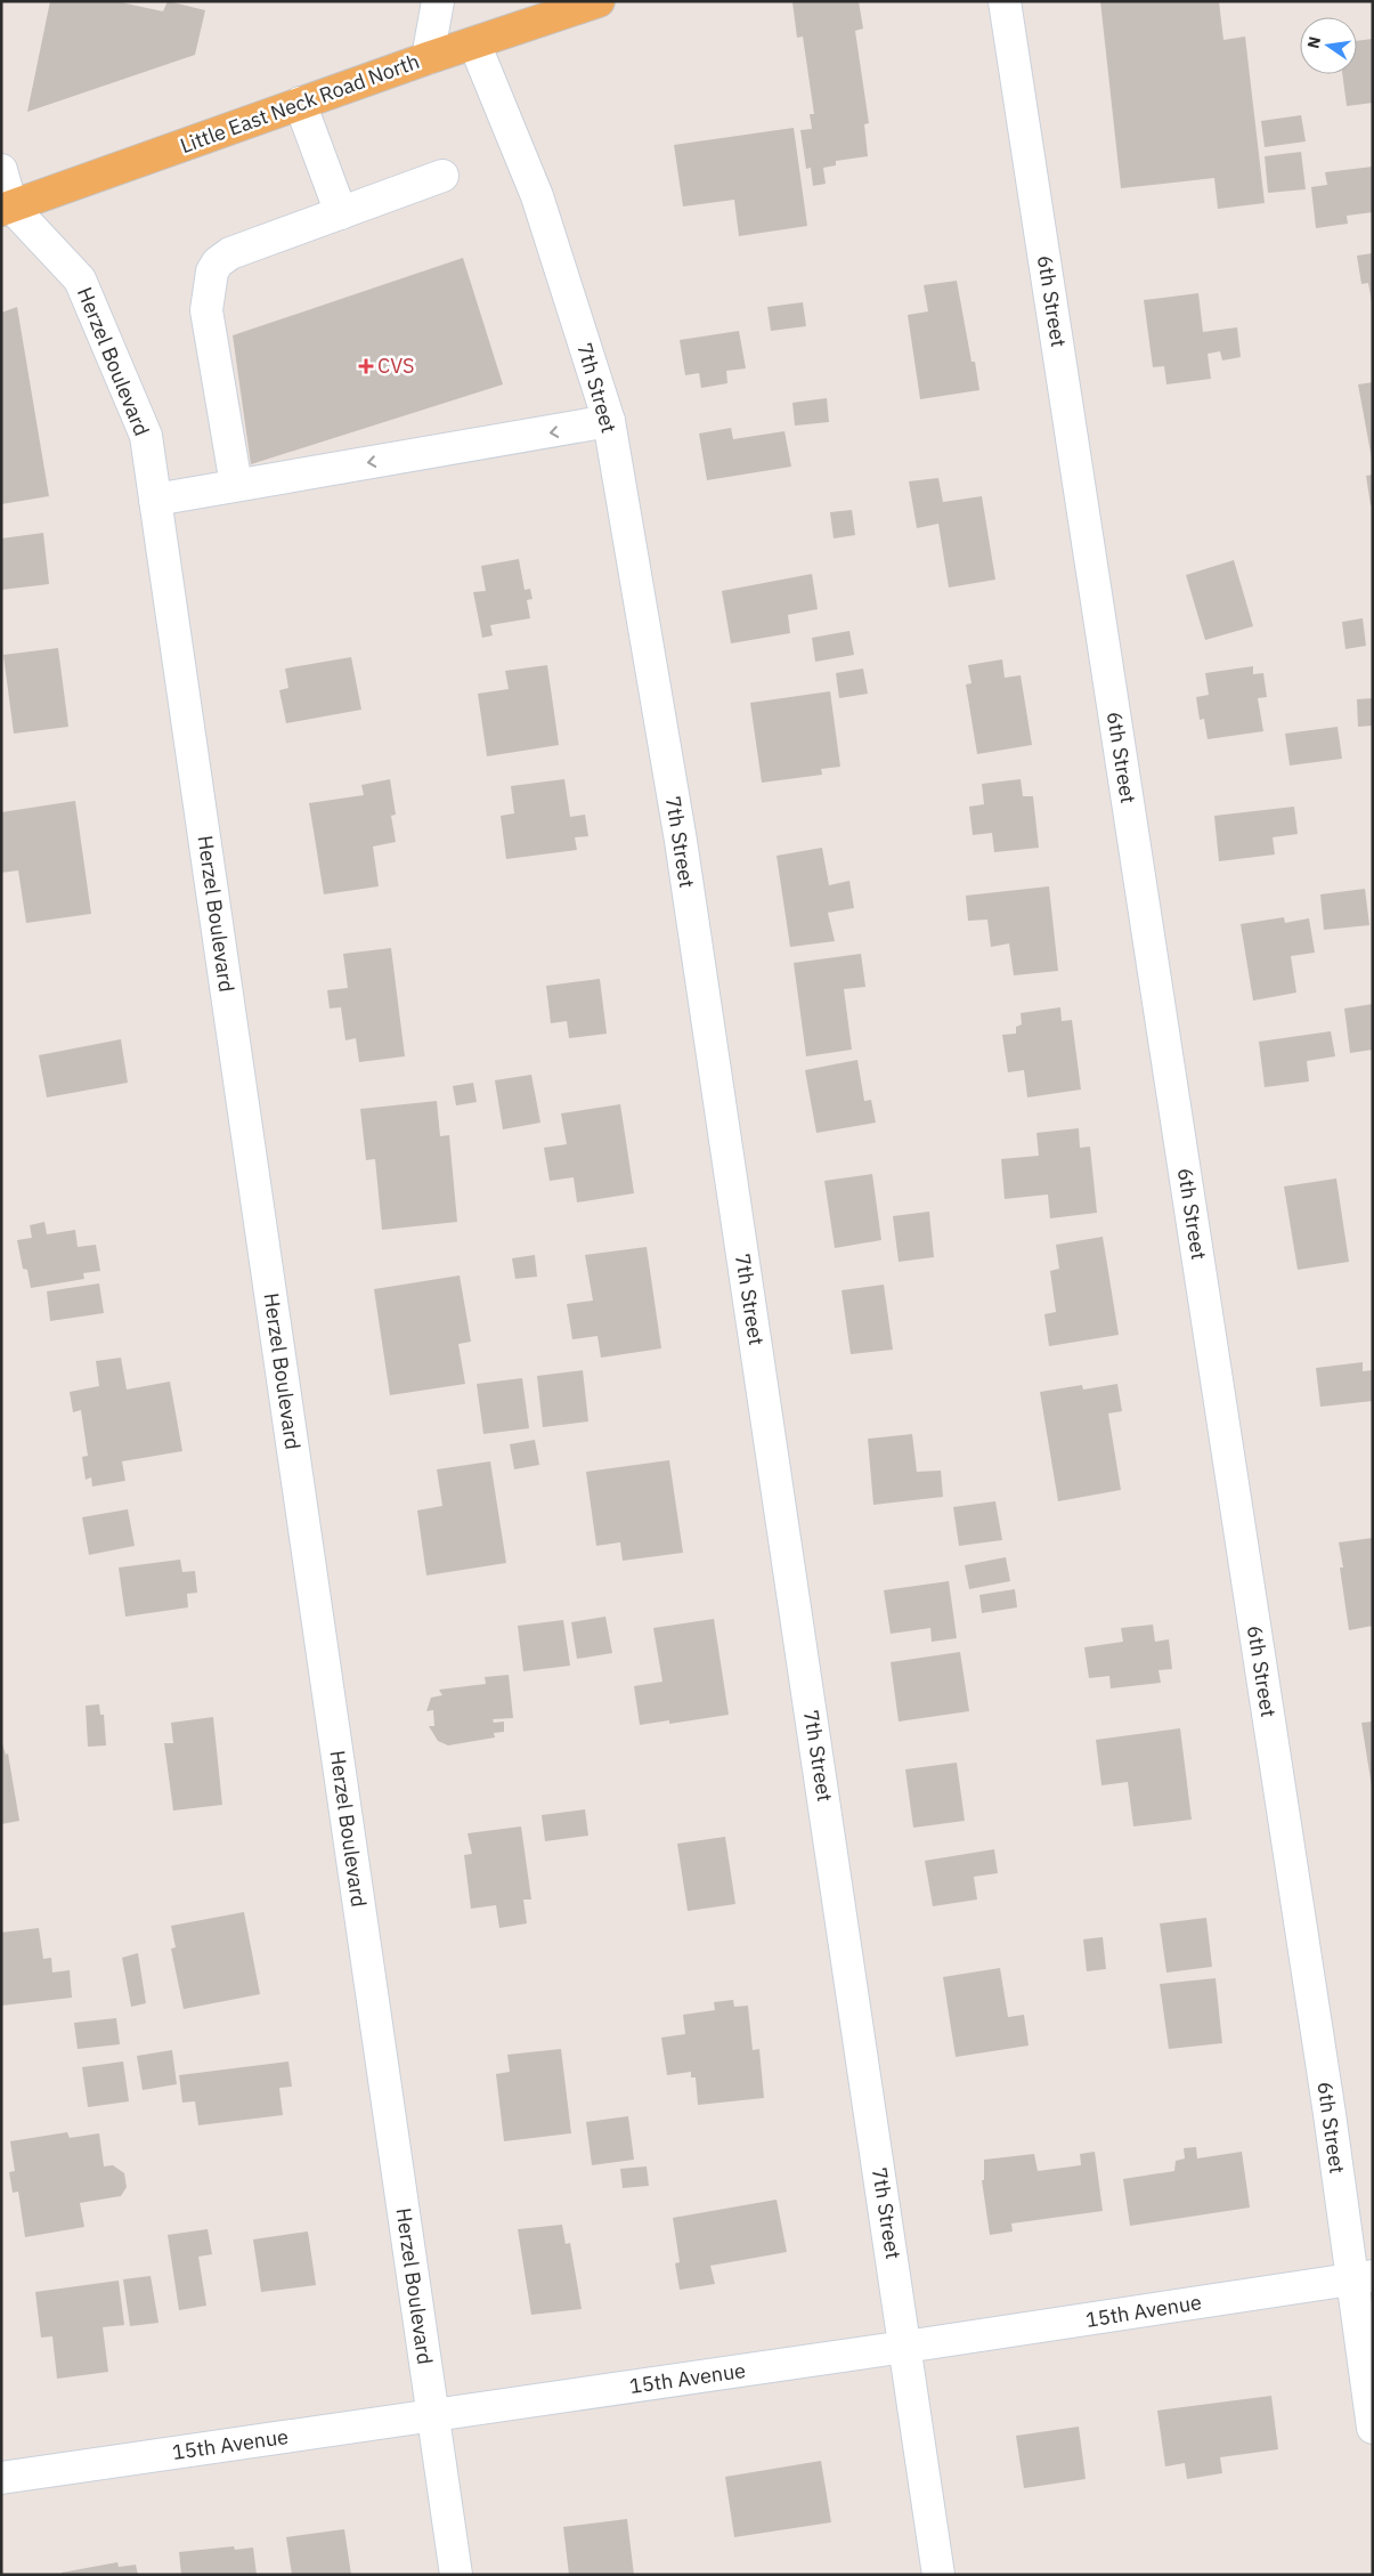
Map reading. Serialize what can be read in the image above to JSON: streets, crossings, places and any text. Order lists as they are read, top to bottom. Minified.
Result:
{"streets":{"main road":["Little East Neck Road North"],"street":["6th Street","Herzel Boulevard","7th Street","15th Avenue"]},"crossings":[["Little East Neck Road North","Herzel Boulevard"],["Little East Neck Road North","7th Street"],["6th Street","15th Avenue"],["Herzel Boulevard","15th Avenue"],["7th Street","15th Avenue"]],"places":{"health":["CVS"]},"north":"left"}
